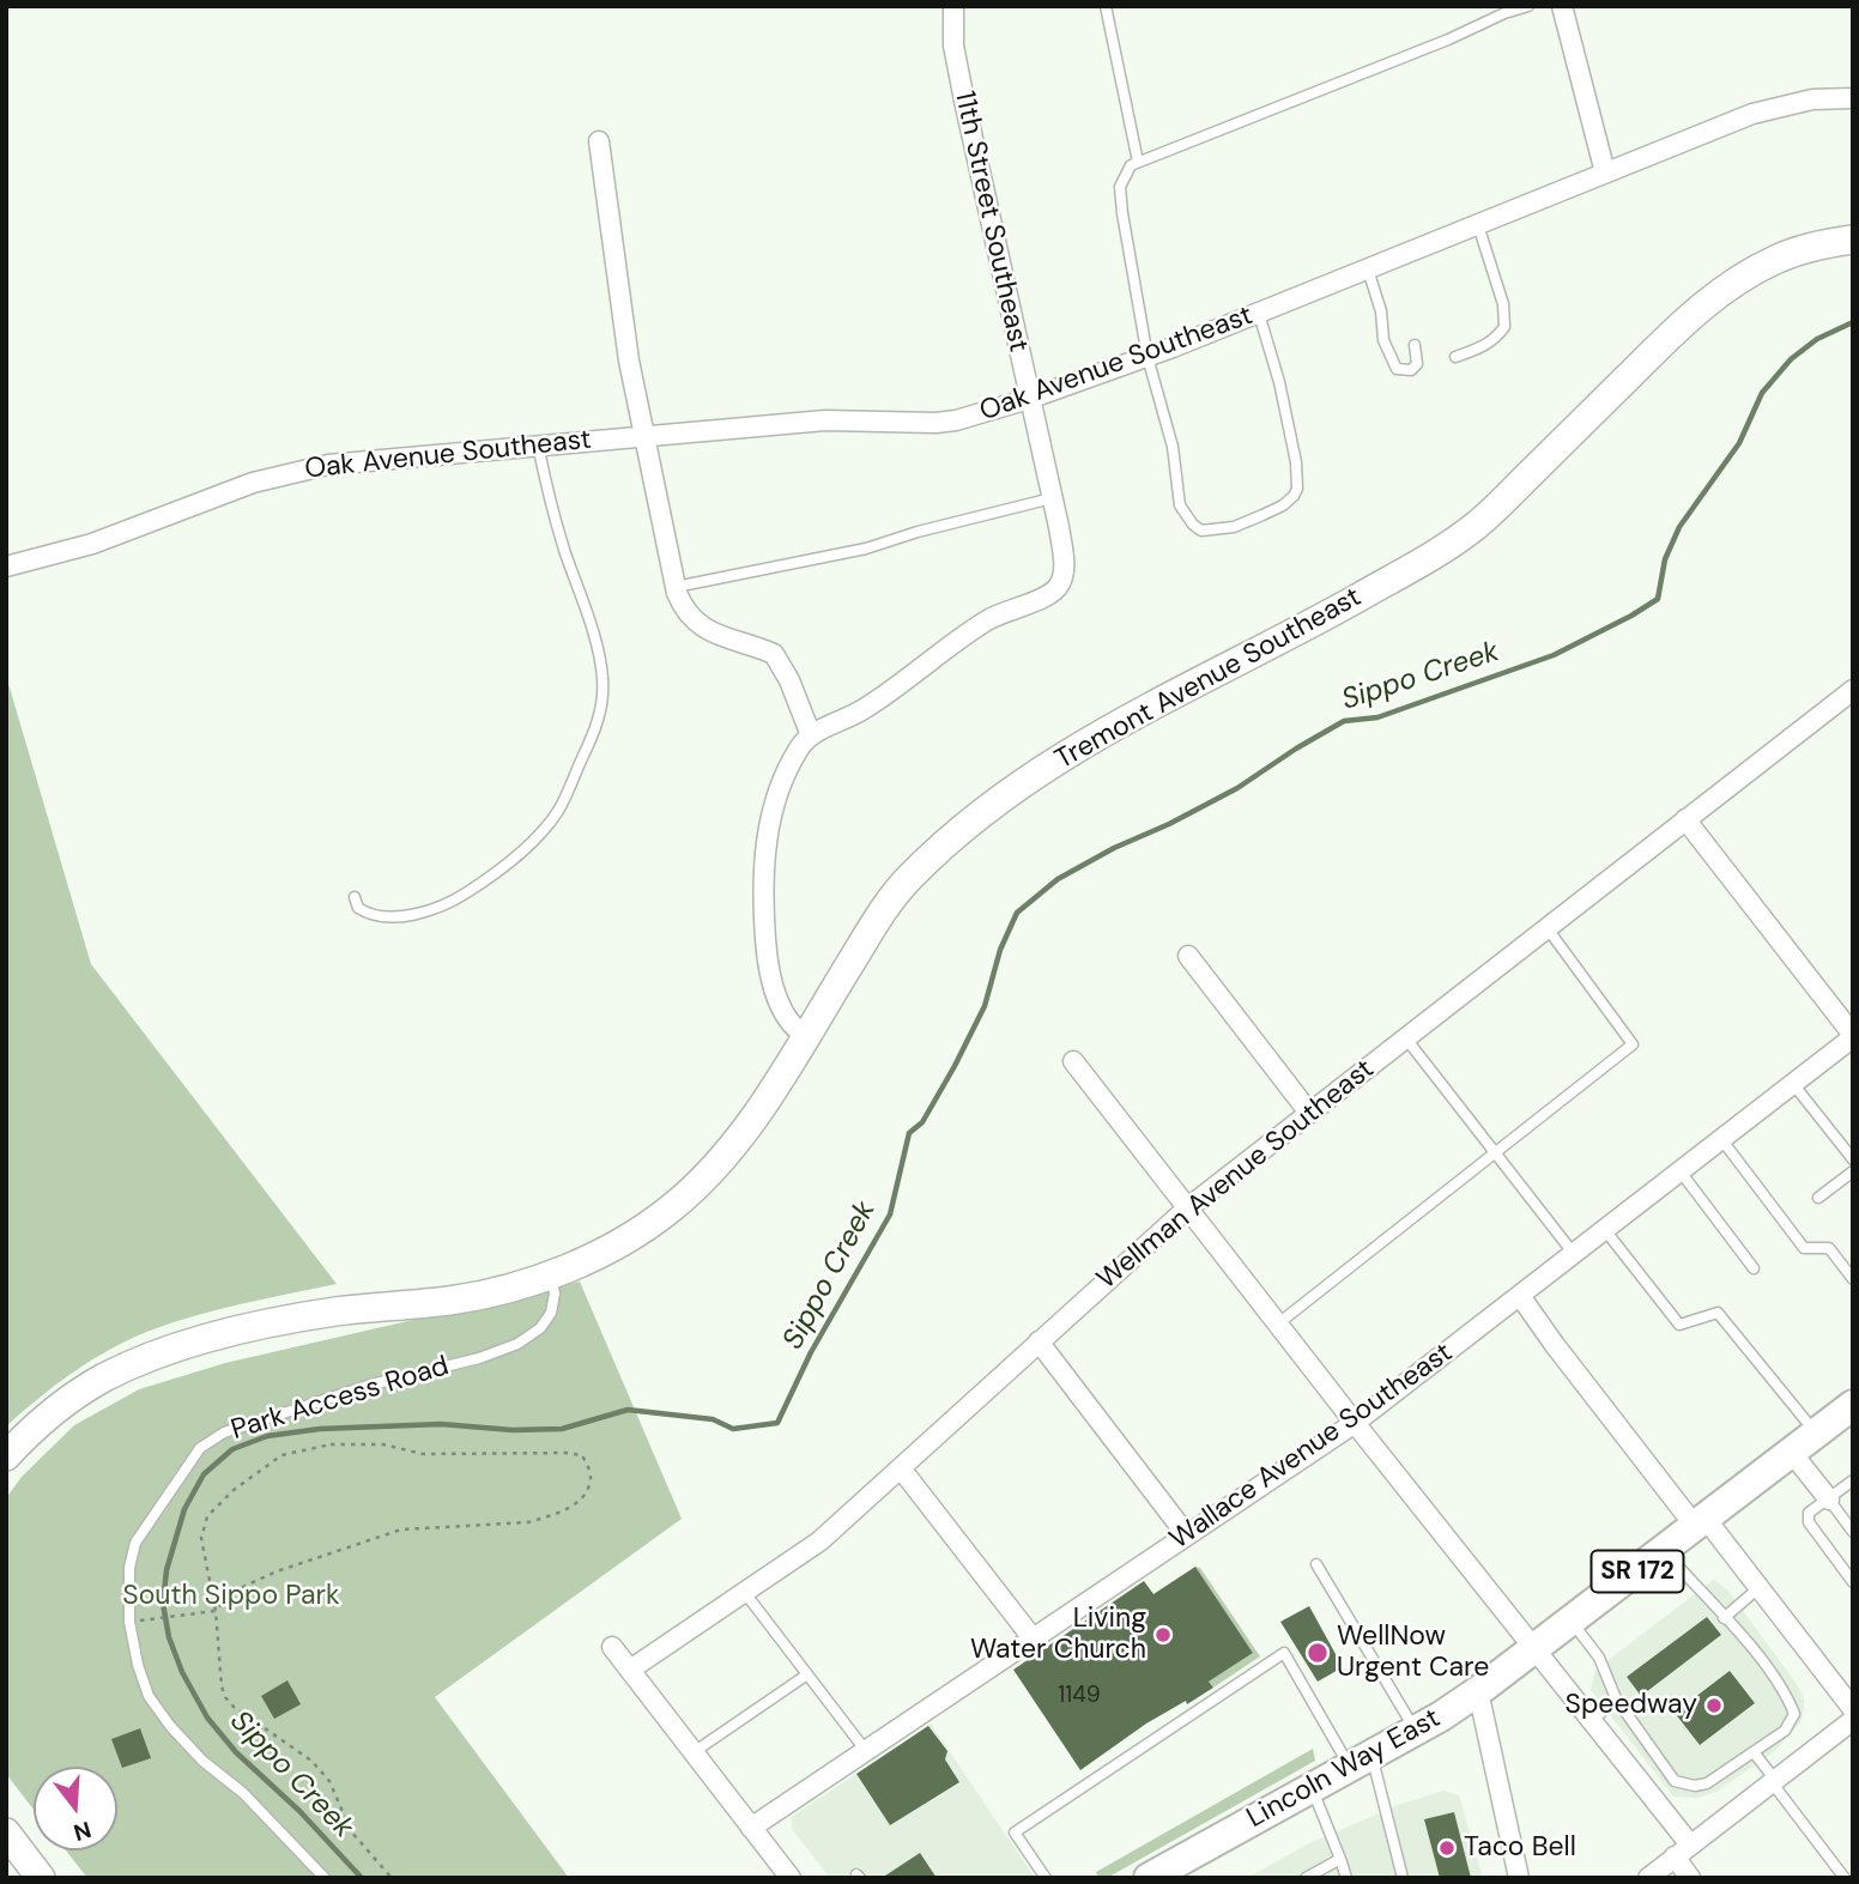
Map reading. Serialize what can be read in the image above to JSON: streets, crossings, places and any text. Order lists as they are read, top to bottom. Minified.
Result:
{"streets":{"main road":["SR 172","Lincoln Way East"],"street":["11th Street Southeast","Oak Avenue Southeast","Tremont Avenue Southeast","Wellman Avenue Southeast","Wallace Avenue Southeast"],"lane":["Park Access Road"]},"crossings":[["11th Street Southeast","Oak Avenue Southeast"],["Tremont Avenue Southeast","Park Access Road"]],"water":["Sippo Creek"],"parks":["South Sippo Park"],"places":["Living Water Church","WellNow Urgent Care","Speedway","Taco Bell"],"house_numbers":["1149"],"north":"bottom"}
